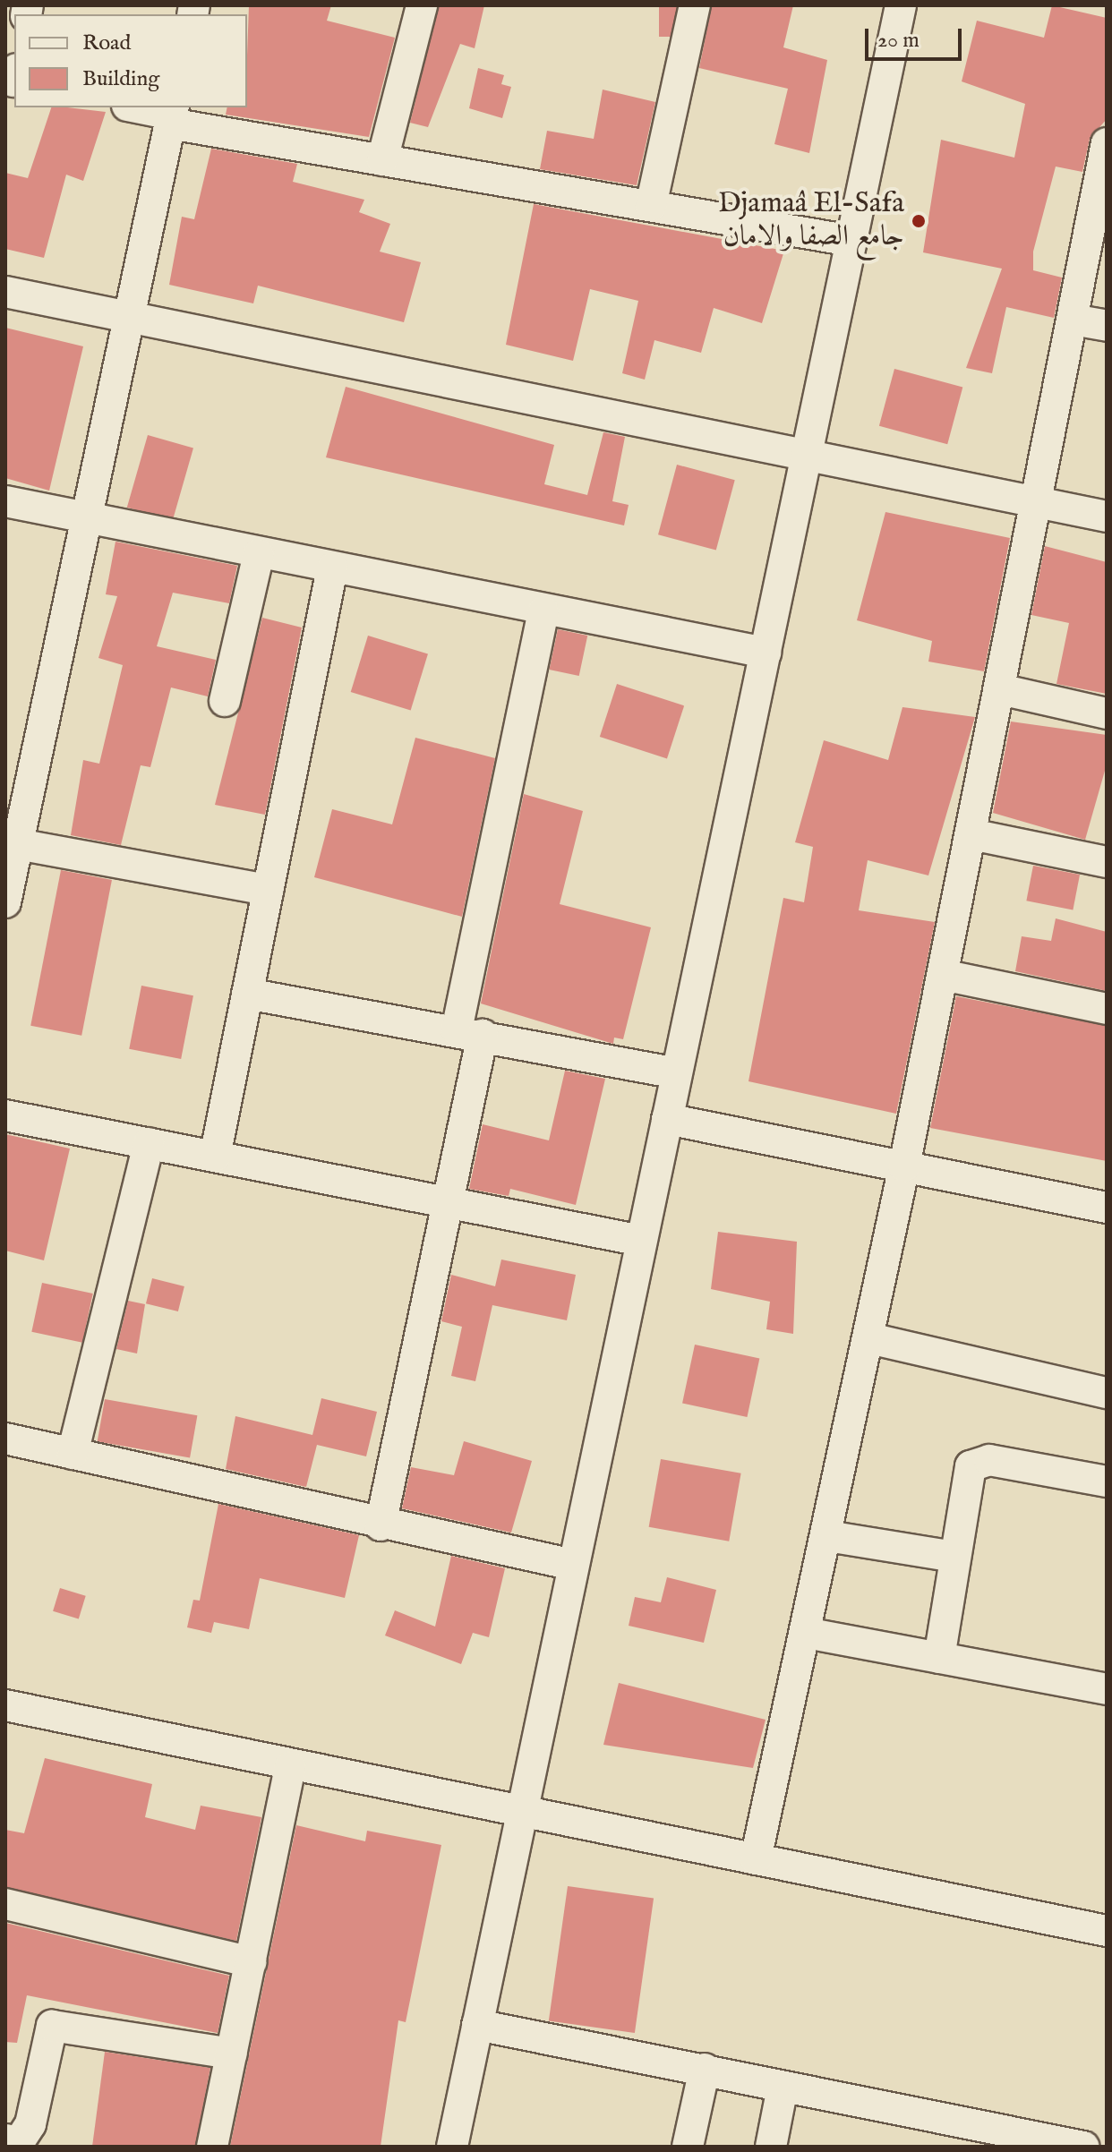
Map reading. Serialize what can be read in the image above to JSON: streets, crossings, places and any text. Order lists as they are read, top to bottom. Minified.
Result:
{"places":["Djamaâ El-Safa جامع الصفا والامان"],"legend":["Road","Building"],"scale_bar":"20 m"}
